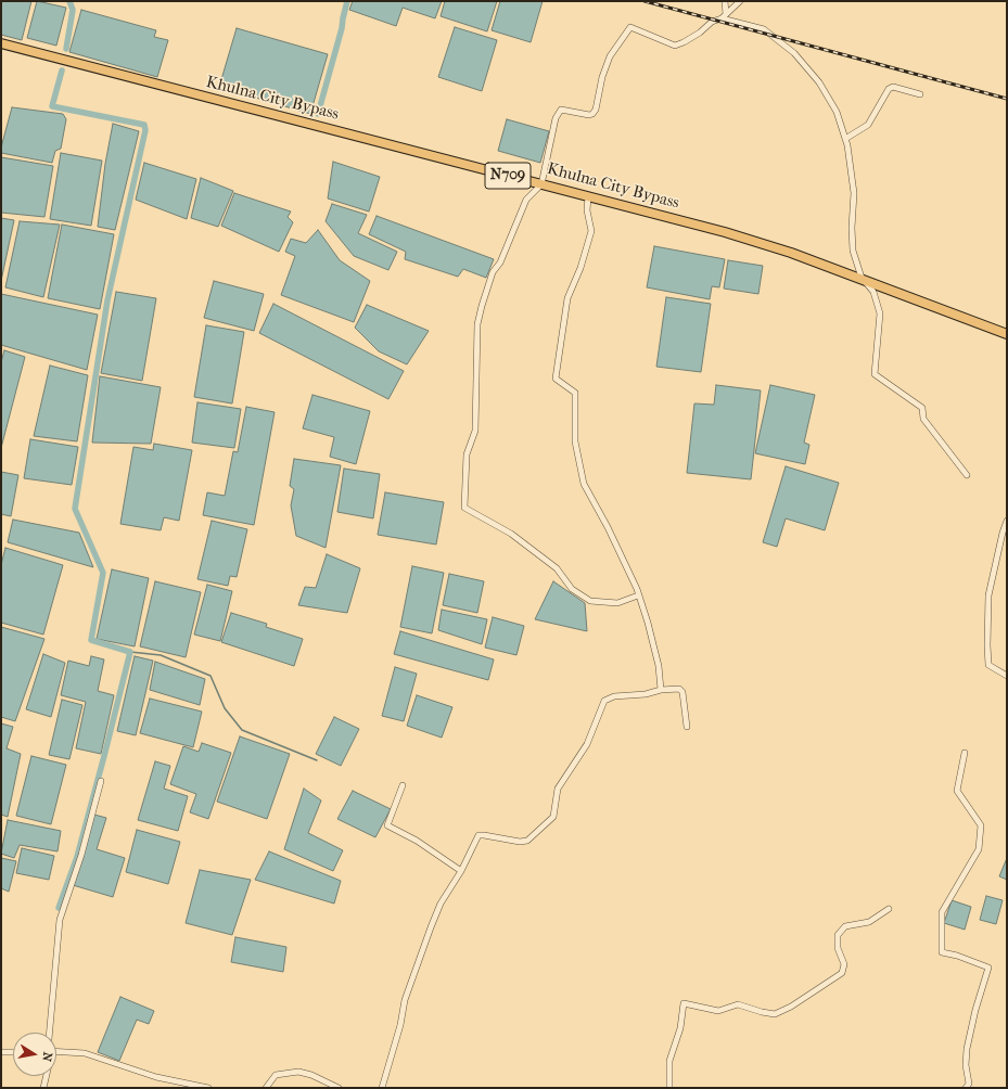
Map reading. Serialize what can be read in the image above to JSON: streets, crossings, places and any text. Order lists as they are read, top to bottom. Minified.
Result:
{"streets":{"highway":["Khulna City Bypass","N709"]},"north":"right"}
